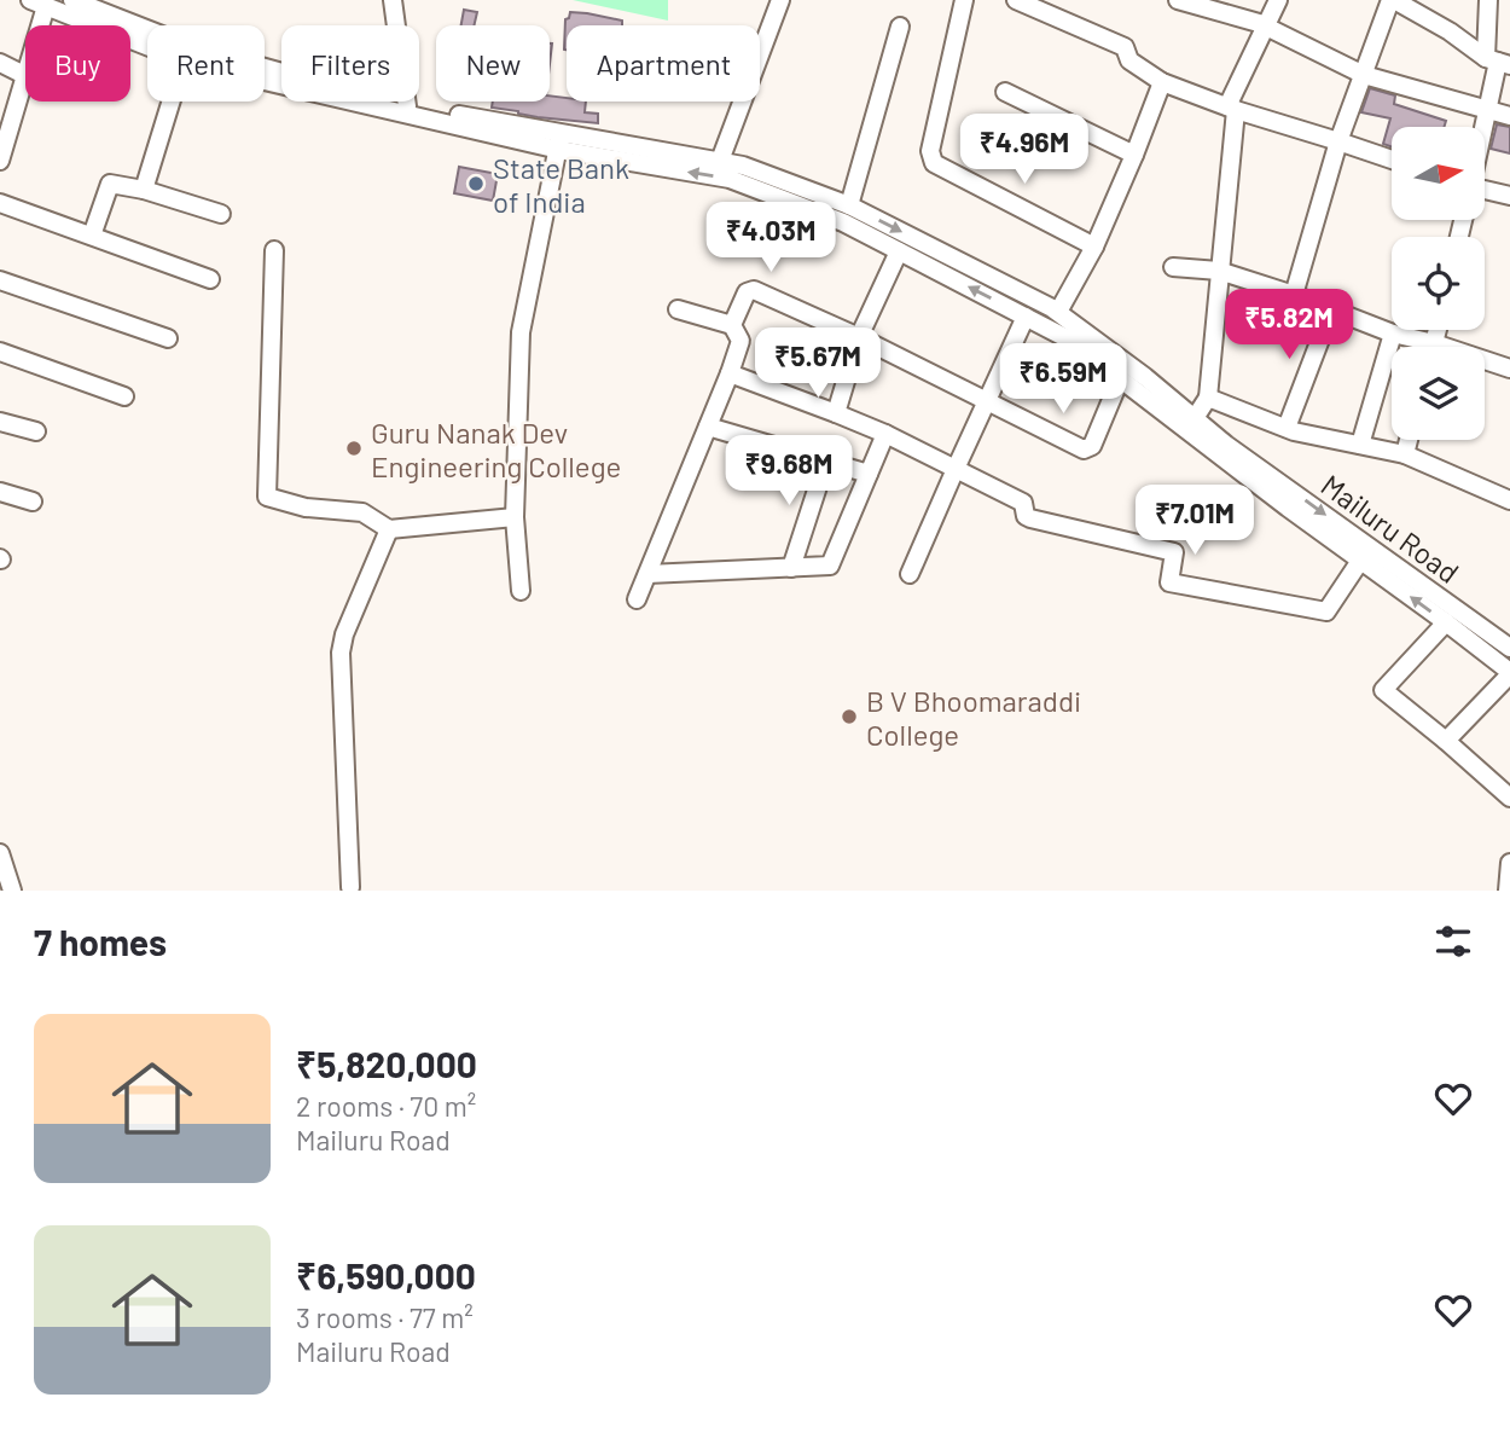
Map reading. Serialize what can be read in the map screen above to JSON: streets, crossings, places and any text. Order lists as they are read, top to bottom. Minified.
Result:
{"streets":{"street":["Mailuru Road"]},"places":["State Bank of India","Guru Nanak Dev Engineering College","B V Bhoomaraddi College"],"north":"right","page":{"chip":["Buy","Rent","Filters","New","Apartment"],"price":["₹4.96M","₹4.03M","₹5.82M","₹5.67M","₹6.59M","₹9.68M","₹7.01M"],"heading":"7 homes","list":[{"name":"₹5,820,000","note":"2 rooms · 70 m² · Mailuru Road"},{"name":"₹6,590,000","note":"3 rooms · 77 m² · Mailuru Road"}]}}
